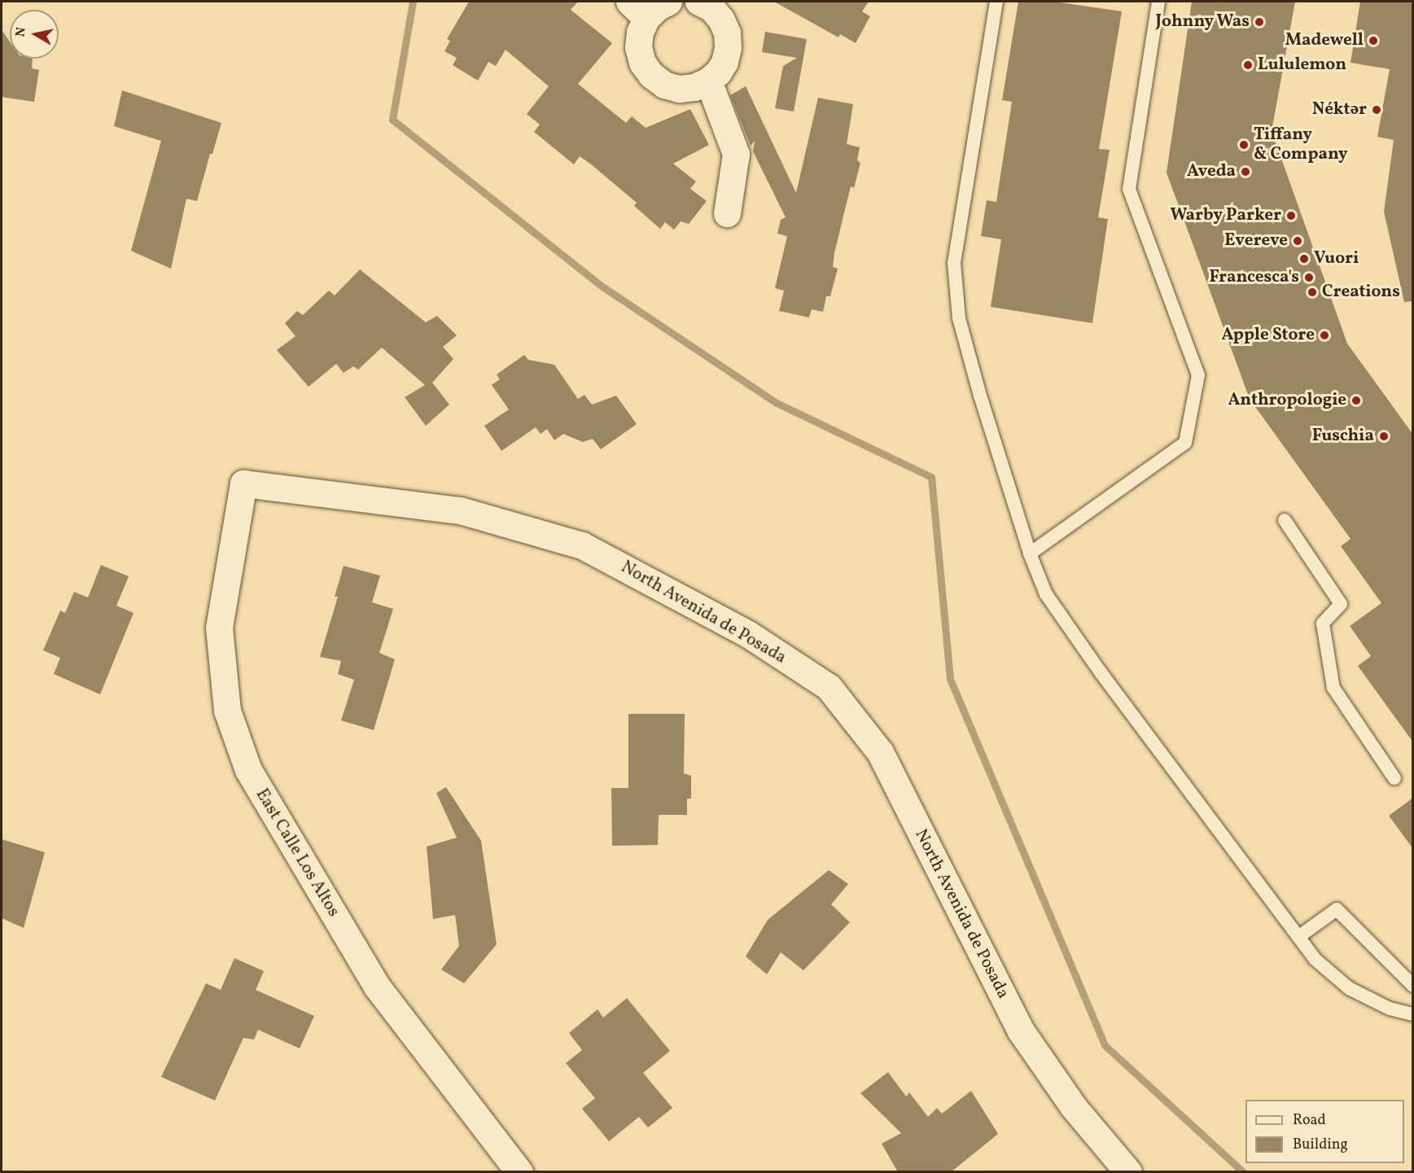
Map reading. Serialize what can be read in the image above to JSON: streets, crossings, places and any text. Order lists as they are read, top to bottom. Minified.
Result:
{"streets":{"street":["North Avenida de Posada","East Calle Los Altos"]},"crossings":[["North Avenida de Posada","East Calle Los Altos"]],"places":["Johnny Was","Madewell","Lululemon","Néktər","Tiffany & Company","Aveda","Warby Parker","Evereve","Vuori","Francesca's","Creations","Apple Store","Anthropologie","Fuschia"],"legend":["Road","Building"],"north":"left"}
